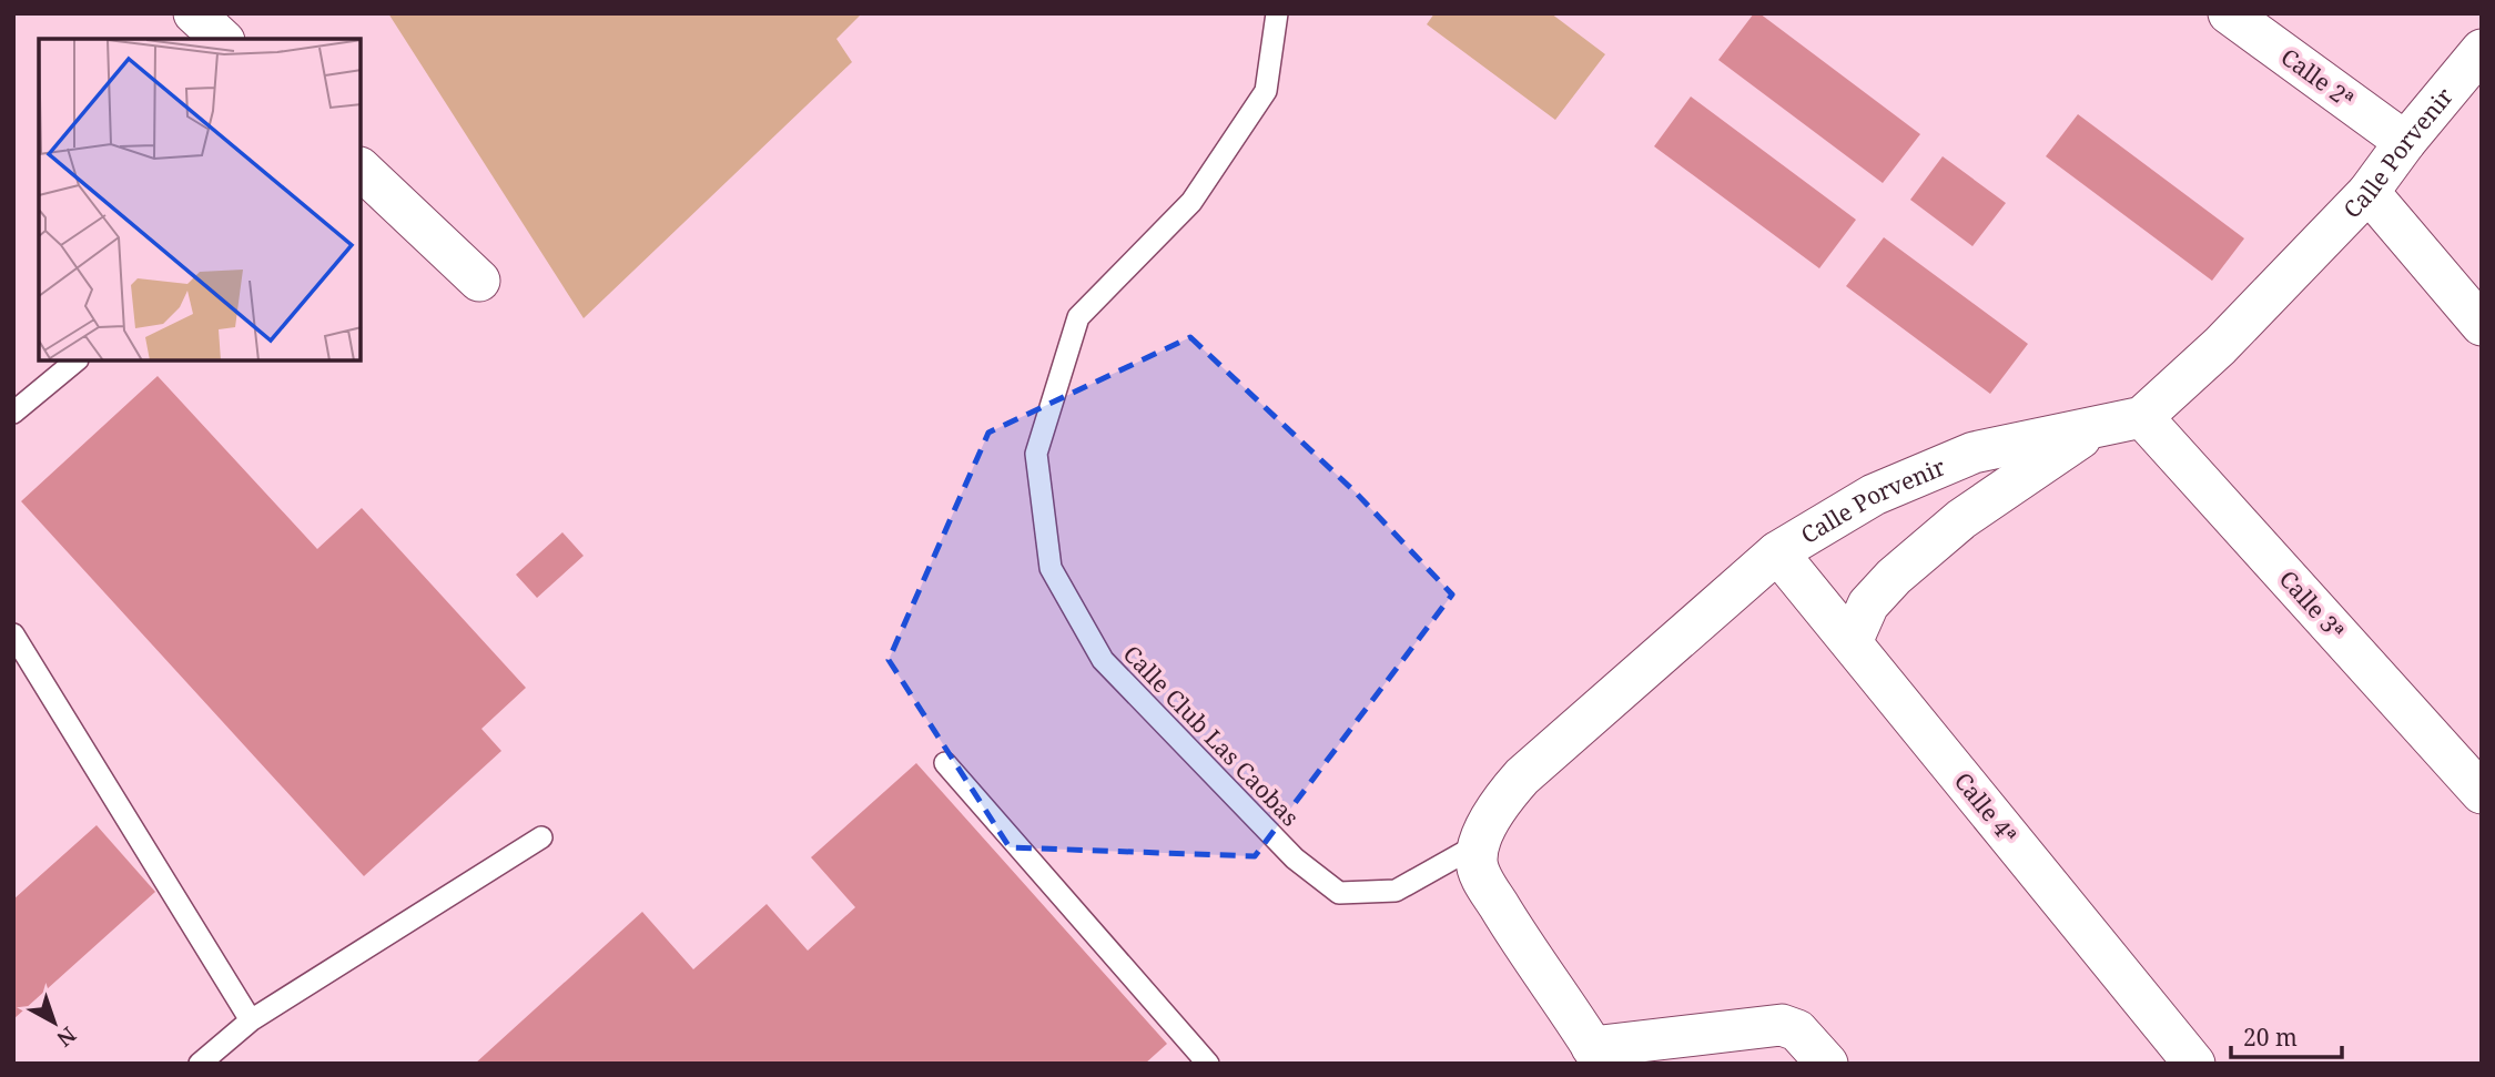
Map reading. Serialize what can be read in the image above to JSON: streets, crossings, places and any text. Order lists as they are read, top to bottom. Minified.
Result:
{"streets":{"street":["Calle 2ª","Calle Porvenir","Calle 3ª","Calle 4ª"],"lane":["Calle Club Las Caobas"]},"crossings":[["Calle 2ª","Calle Porvenir"],["Calle Porvenir","Calle 3ª"],["Calle Porvenir","Calle Club Las Caobas"],["Calle Porvenir","Calle 4ª"]],"scale_bar":"20 m","north":"bottom right"}
